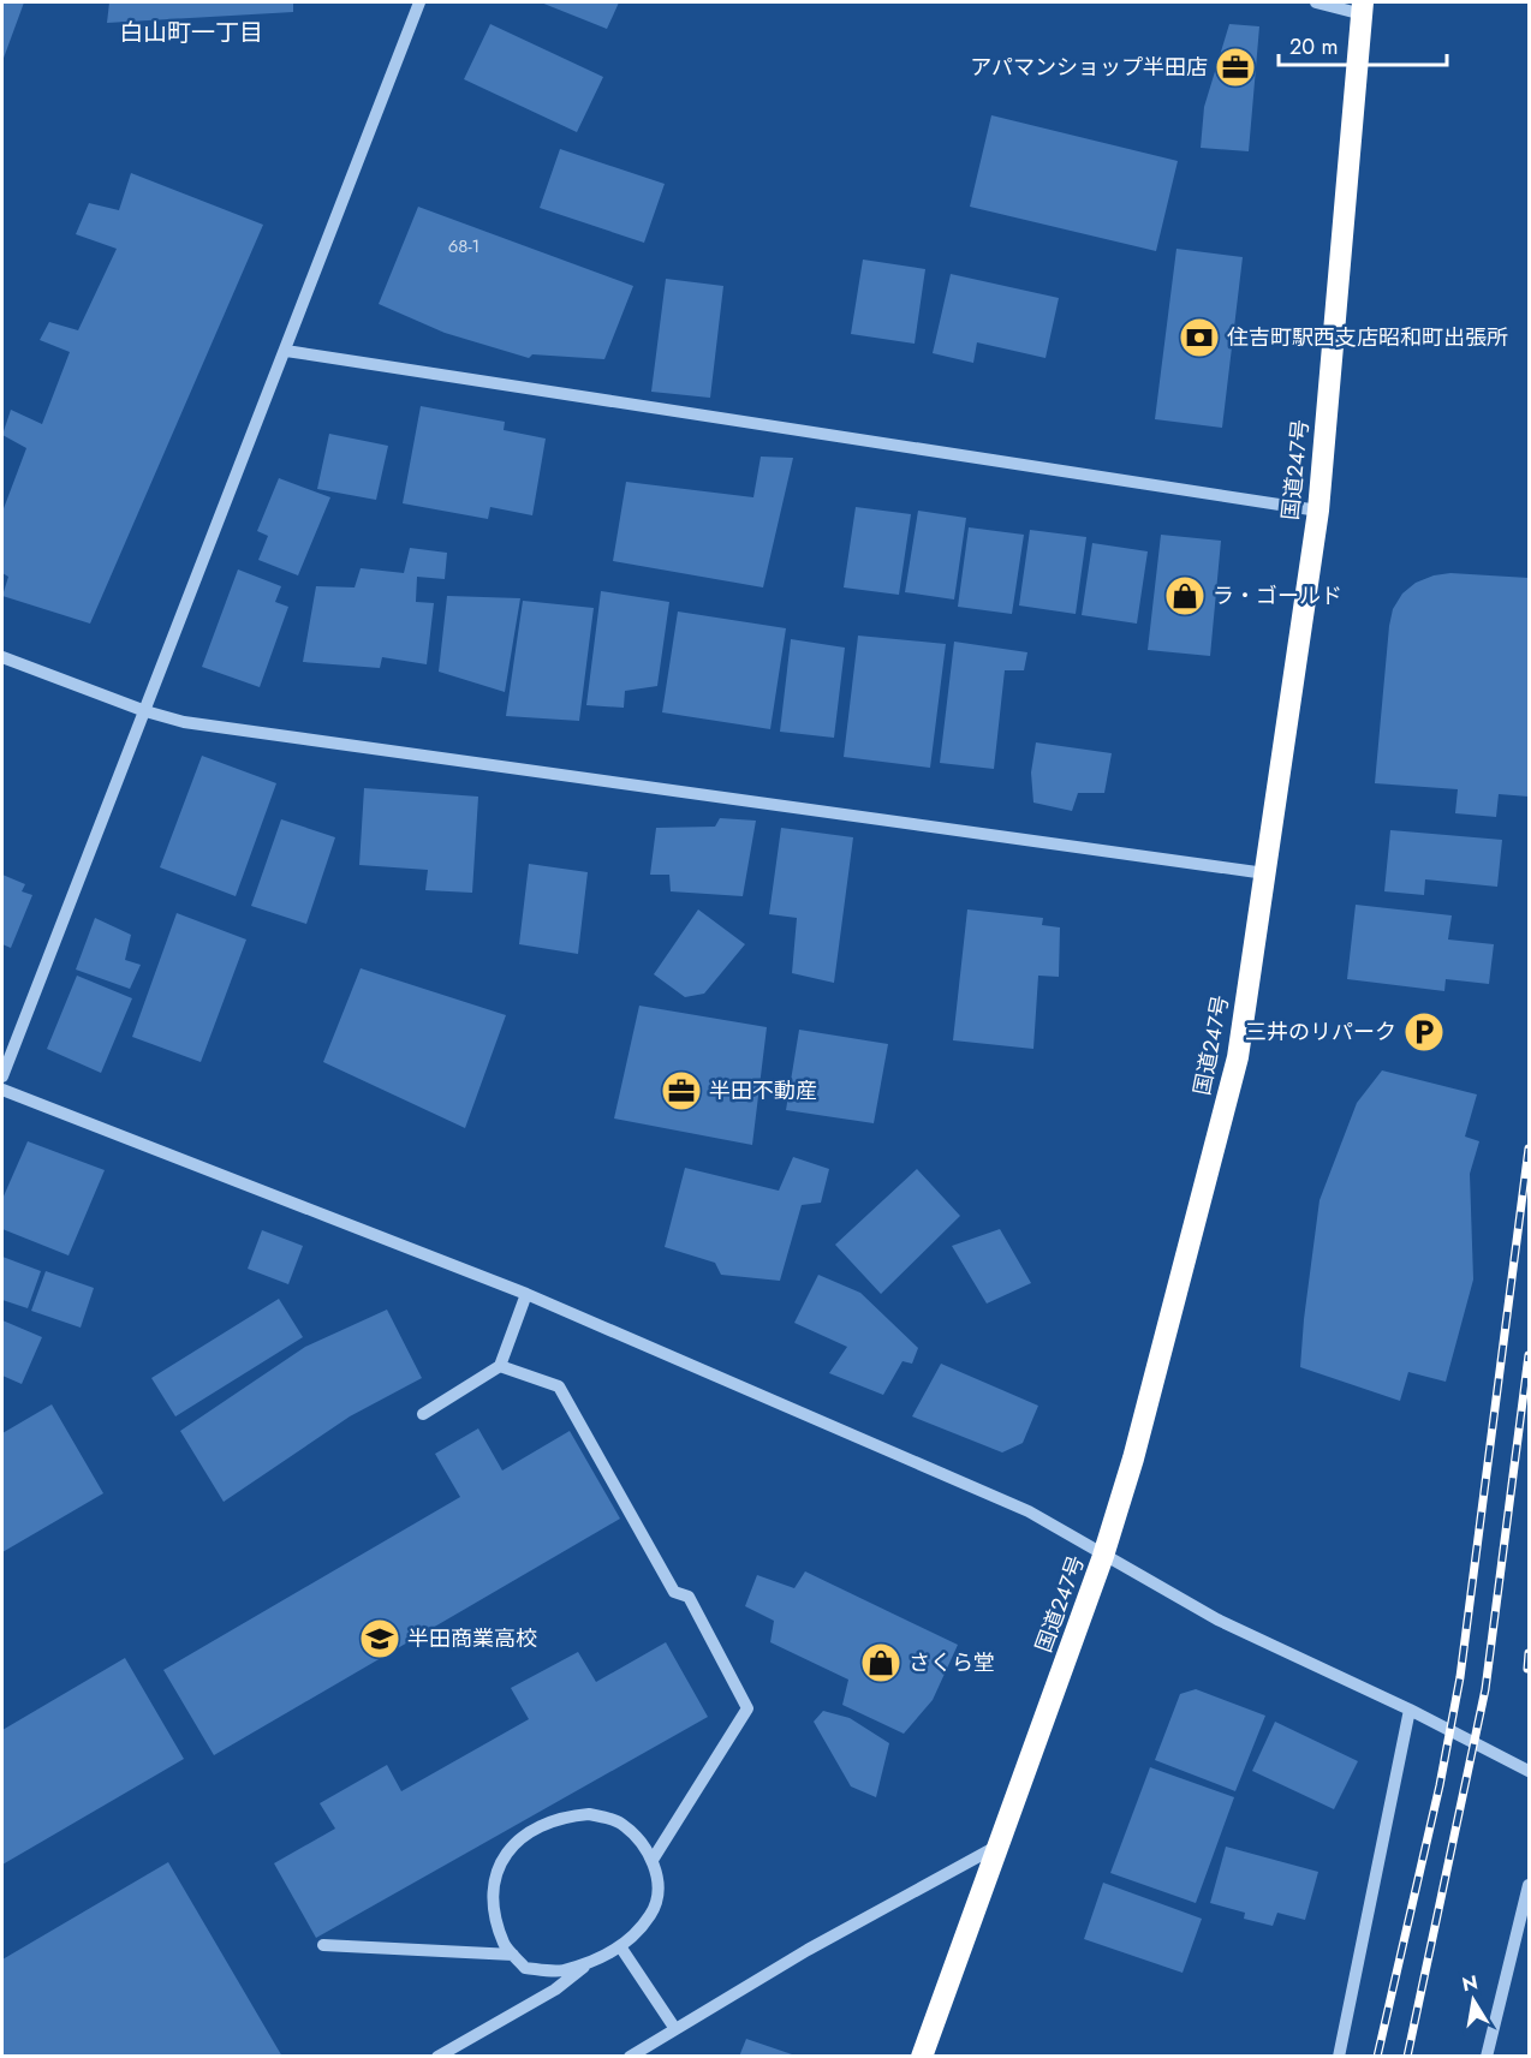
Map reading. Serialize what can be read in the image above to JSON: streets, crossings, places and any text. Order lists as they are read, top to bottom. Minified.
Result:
{"streets":{"highway":["国道247号"]},"districts":["白山町一丁目"],"places":{"office":["アパマンショップ半田店","半田不動産"],"bank":["住吉町駅西支店昭和町出張所"],"shop":["ラ・ゴールド","さくら堂"],"parking":["三井のリパーク"],"school or university":["半田商業高校"]},"house_numbers":["68-1"],"scale_bar":"20 m","north":"top"}
